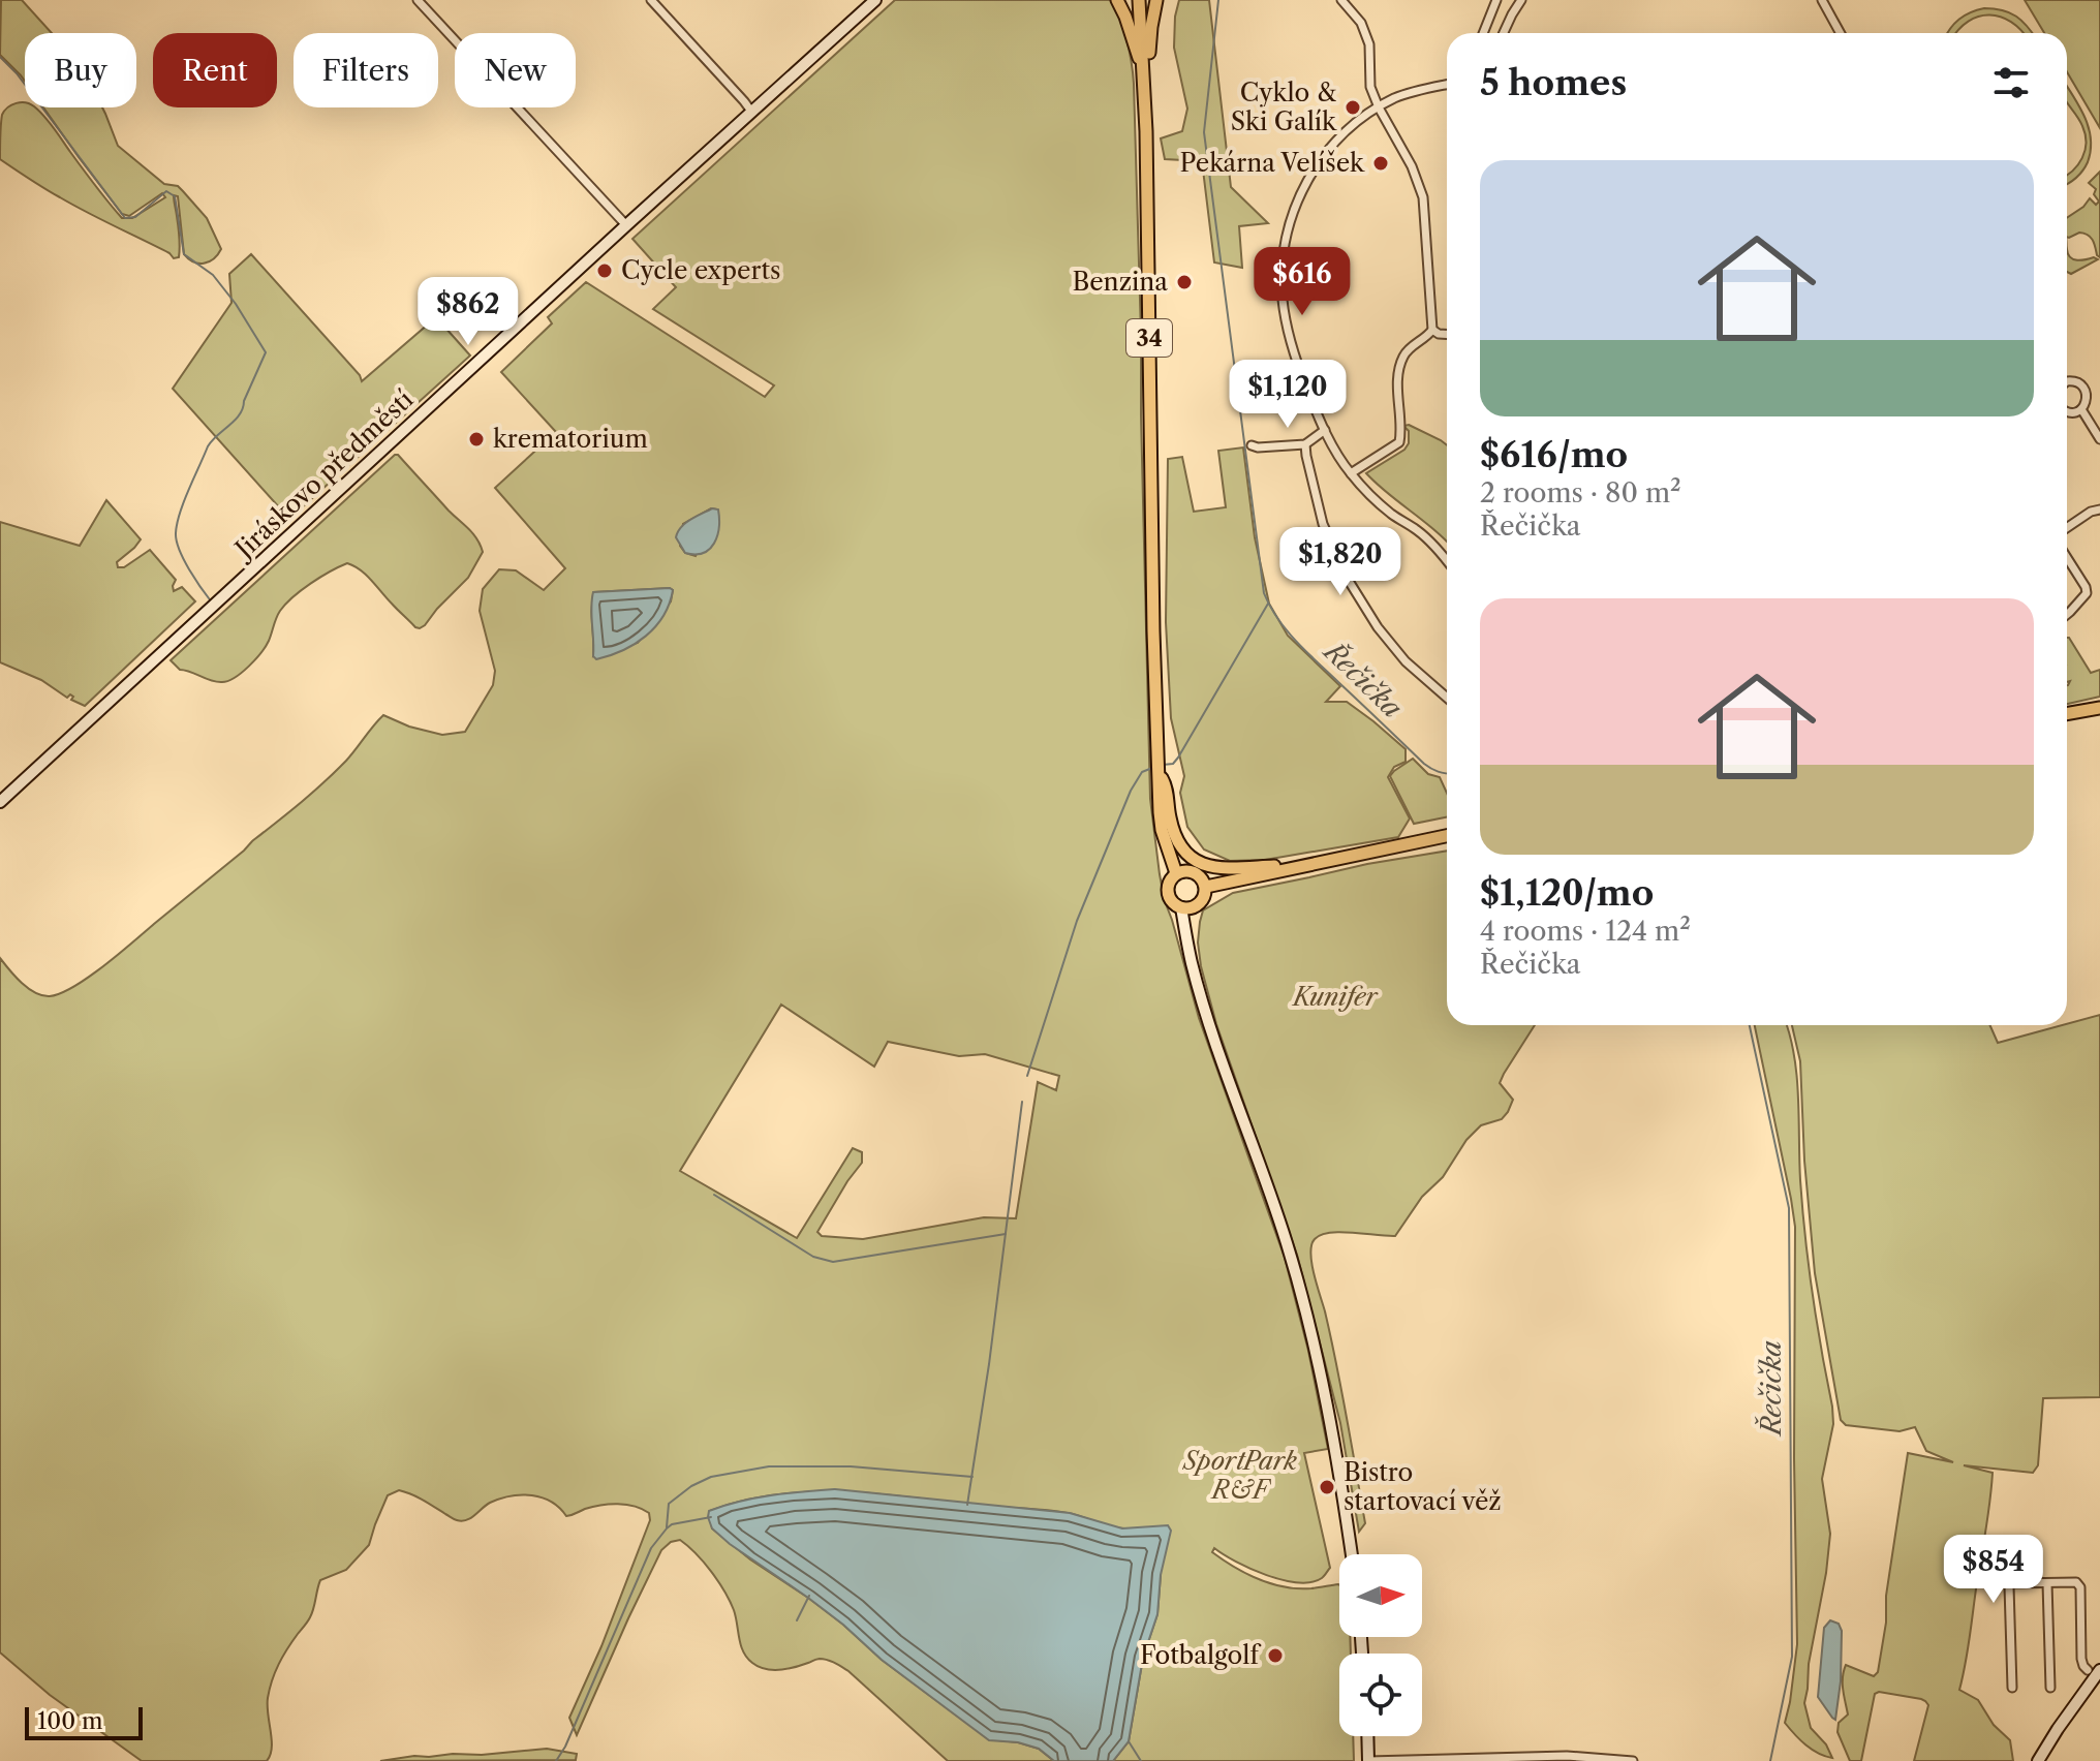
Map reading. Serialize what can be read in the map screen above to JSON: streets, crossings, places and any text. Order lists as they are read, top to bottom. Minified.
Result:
{"streets":{"main road":["34","Jiráskovo předměstí"]},"water":["Řečička"],"parks":["Kunifer","SportPark R&F"],"places":["Cyklo & Ski Galík","Pekárna Velíšek","Cycle experts","Benzina","krematorium","Bistro startovací věž","Fotbalgolf"],"scale_bar":"100 m","north":"right","page":{"chip":["Buy","Rent","Filters","New"],"heading":"5 homes","list":[{"name":"$616/mo","note":"2 rooms · 80 m² · Řečička"},{"name":"$1,120/mo","note":"4 rooms · 124 m² · Řečička"}],"price":["$616","$862","$1,120","$1,820","$854"],"scale":"100 m"}}
